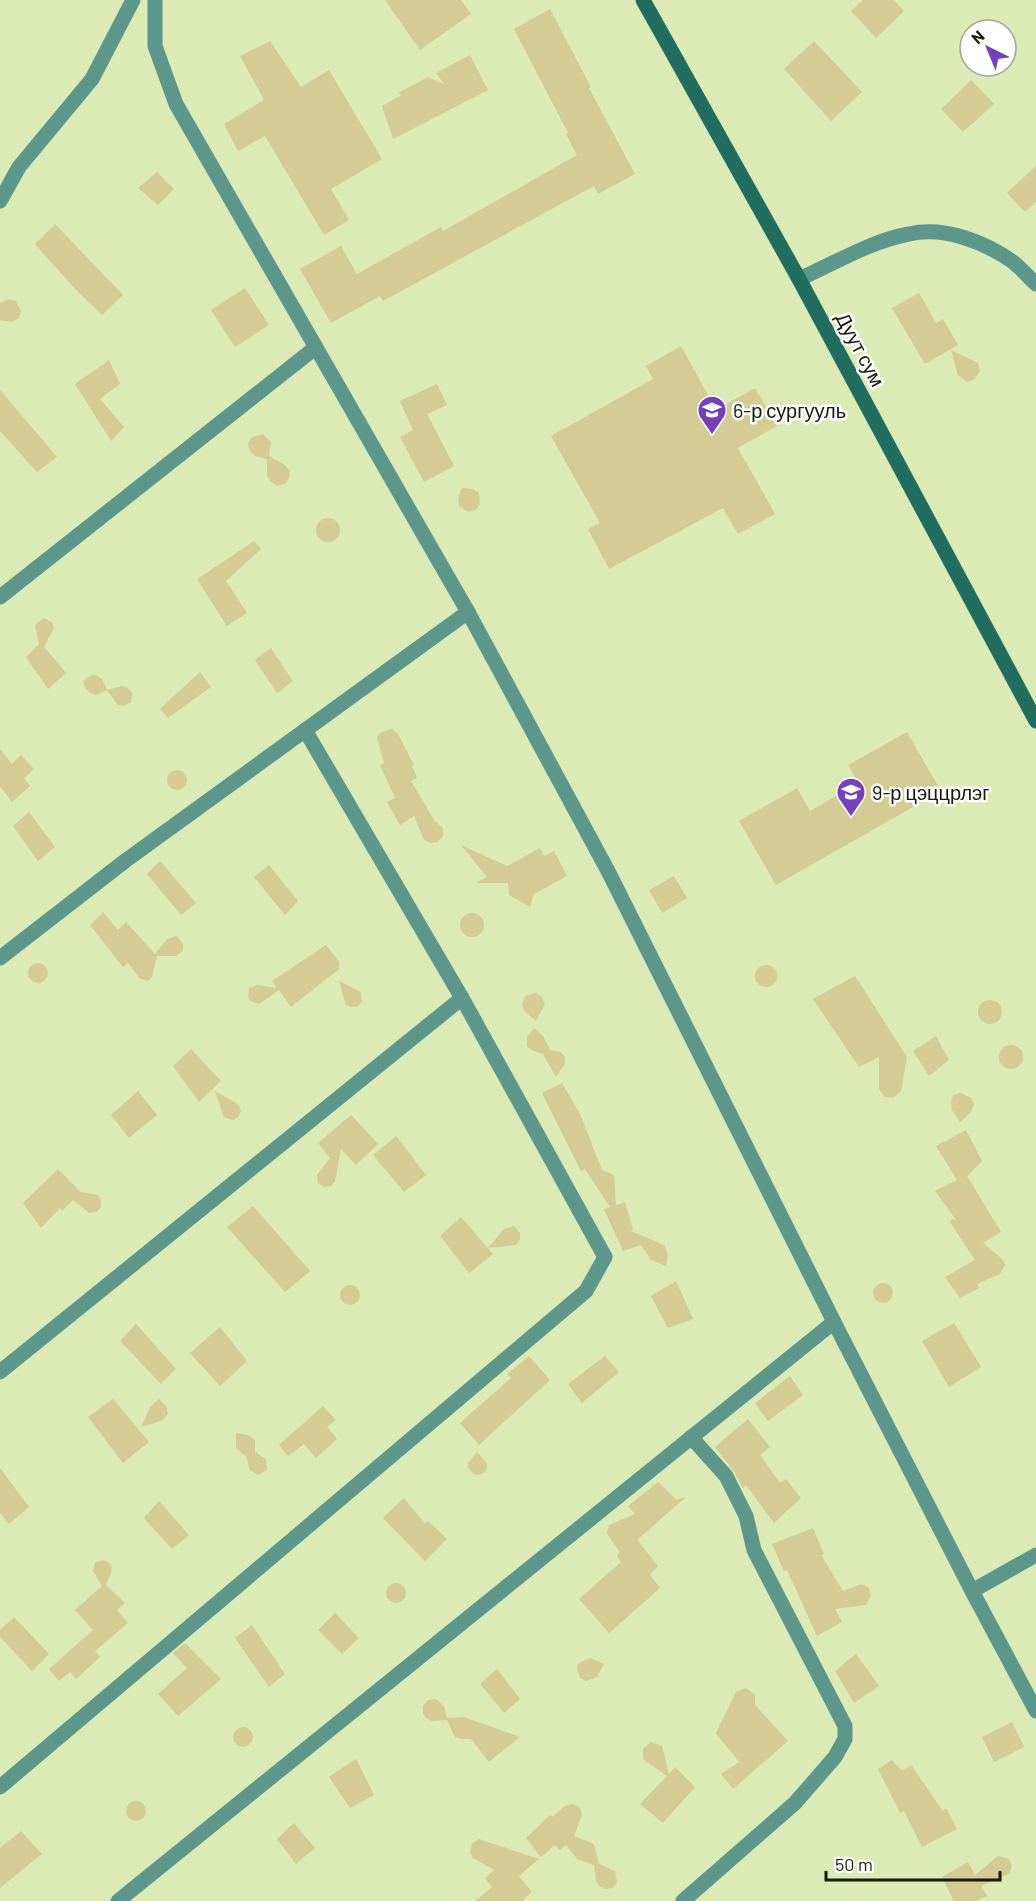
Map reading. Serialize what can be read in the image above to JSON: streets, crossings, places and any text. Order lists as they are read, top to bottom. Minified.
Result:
{"streets":{"main road":["Дуут сум"]},"places":{"school or university":["6-р сургууль","9-р цэццрлэг"]},"scale_bar":"50 m","north":"top left"}
